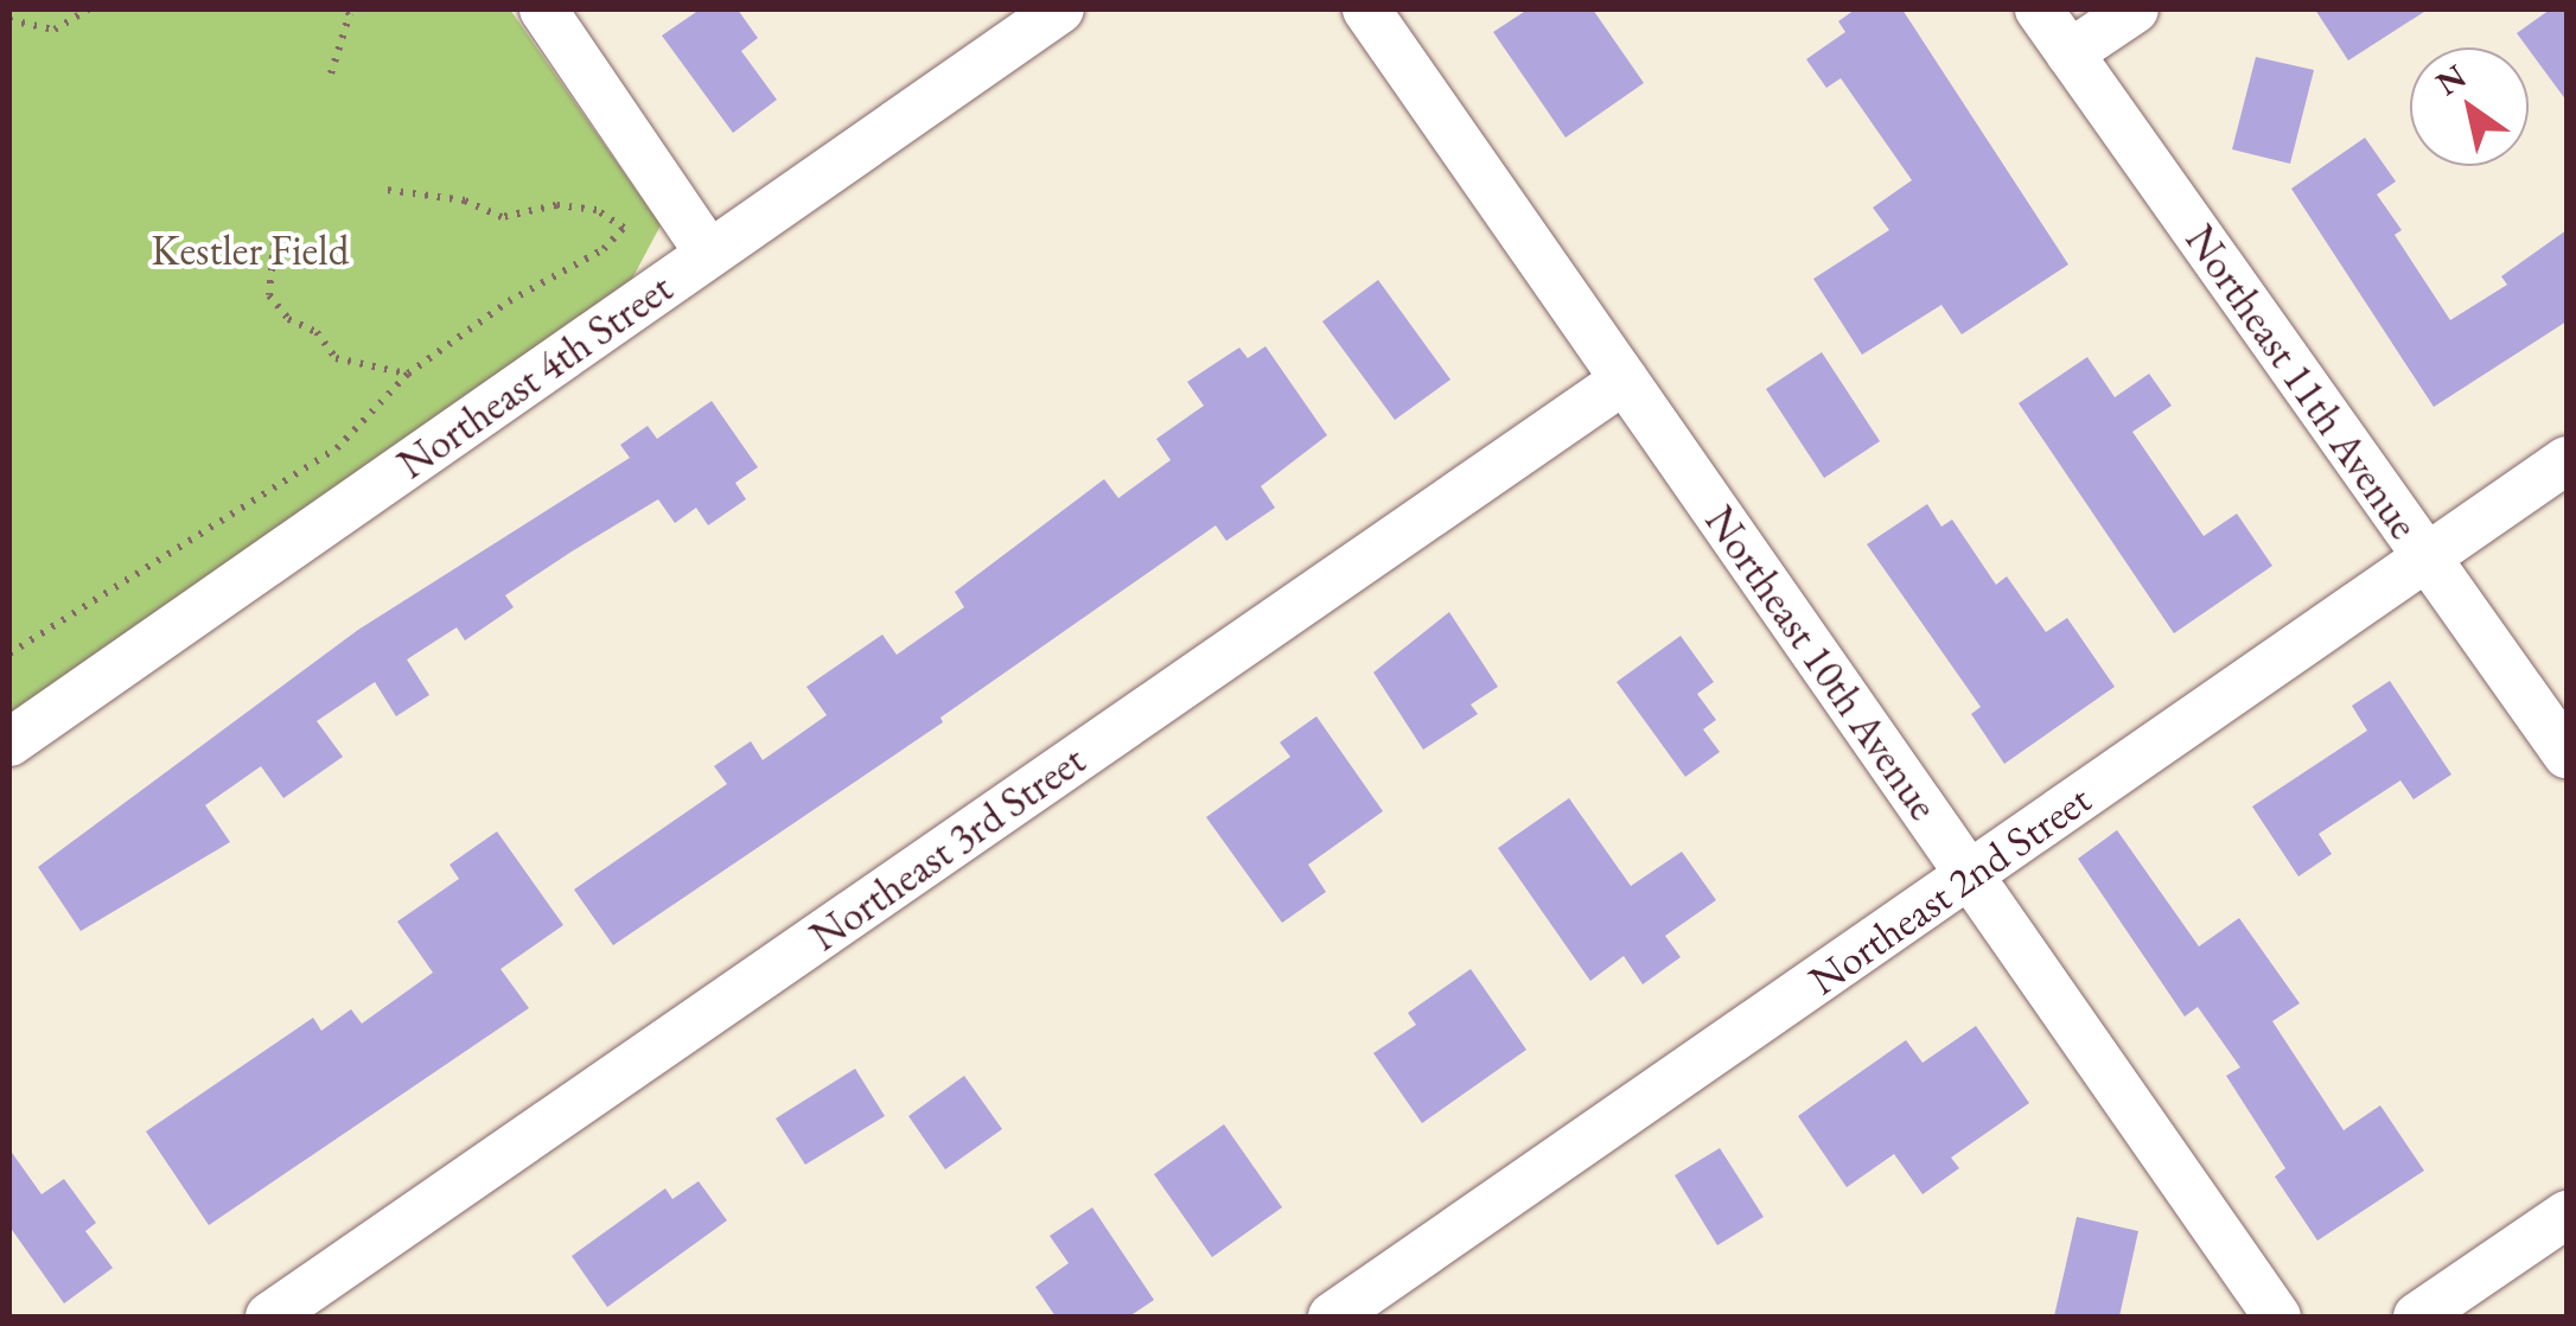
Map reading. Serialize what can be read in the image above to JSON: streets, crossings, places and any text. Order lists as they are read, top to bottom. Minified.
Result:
{"streets":{"street":["Northeast 4th Street","Northeast 11th Avenue","Northeast 10th Avenue","Northeast 3rd Street","Northeast 2nd Street"]},"crossings":[["Northeast 11th Avenue","Northeast 2nd Street"],["Northeast 10th Avenue","Northeast 3rd Street"],["Northeast 10th Avenue","Northeast 2nd Street"]],"parks":["Kestler Field"],"north":"top left"}
